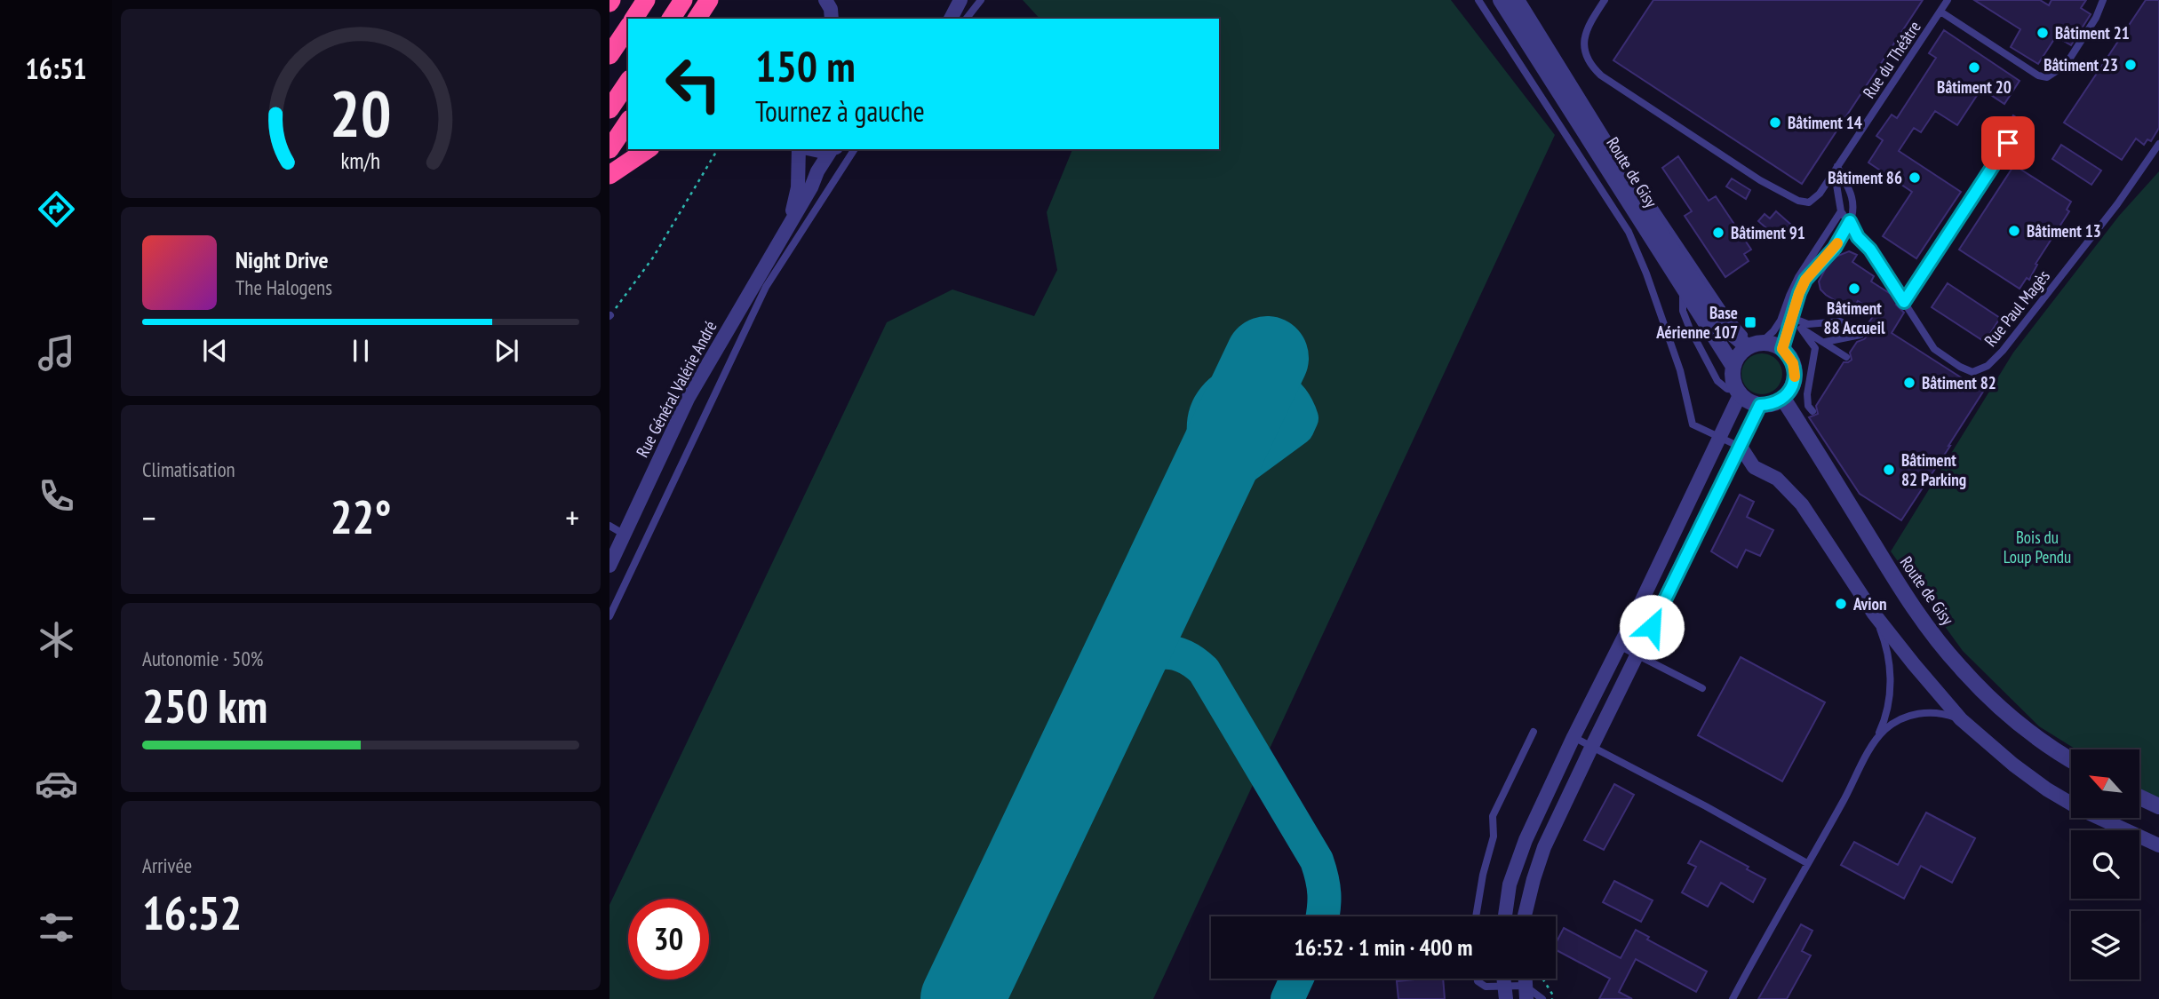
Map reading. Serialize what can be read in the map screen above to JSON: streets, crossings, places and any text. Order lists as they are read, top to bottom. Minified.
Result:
{"streets":{"street":["Route de Gisy","Rue Général Valérie André"],"lane":["Rue du Théâtre","Rue Paul Magès"]},"parks":["Bois du Loup Pendu"],"places":{"other":["Bâtiment 21","Bâtiment 23","Bâtiment 20","Bâtiment 14","Bâtiment 86","Bâtiment 13","Bâtiment 91","Bâtiment 88 Accueil","Bâtiment 82","Bâtiment 82 Parking","Avion"],"transit":["Base Aérienne 107"]},"north":"top left","page":{"tabs":"16:51","turn":["150 m","Tournez à gauche"],"song":["Night Drive","The Halogens"],"tile":["Climatisation",["Autonomie · 50%","250 km"],["Arrivée","16:52"]],"heat":["−","22°","+"],"limit":"30","trip":"16:52 · 1 min · 400 m","gauge":["20","km/h"]}}
